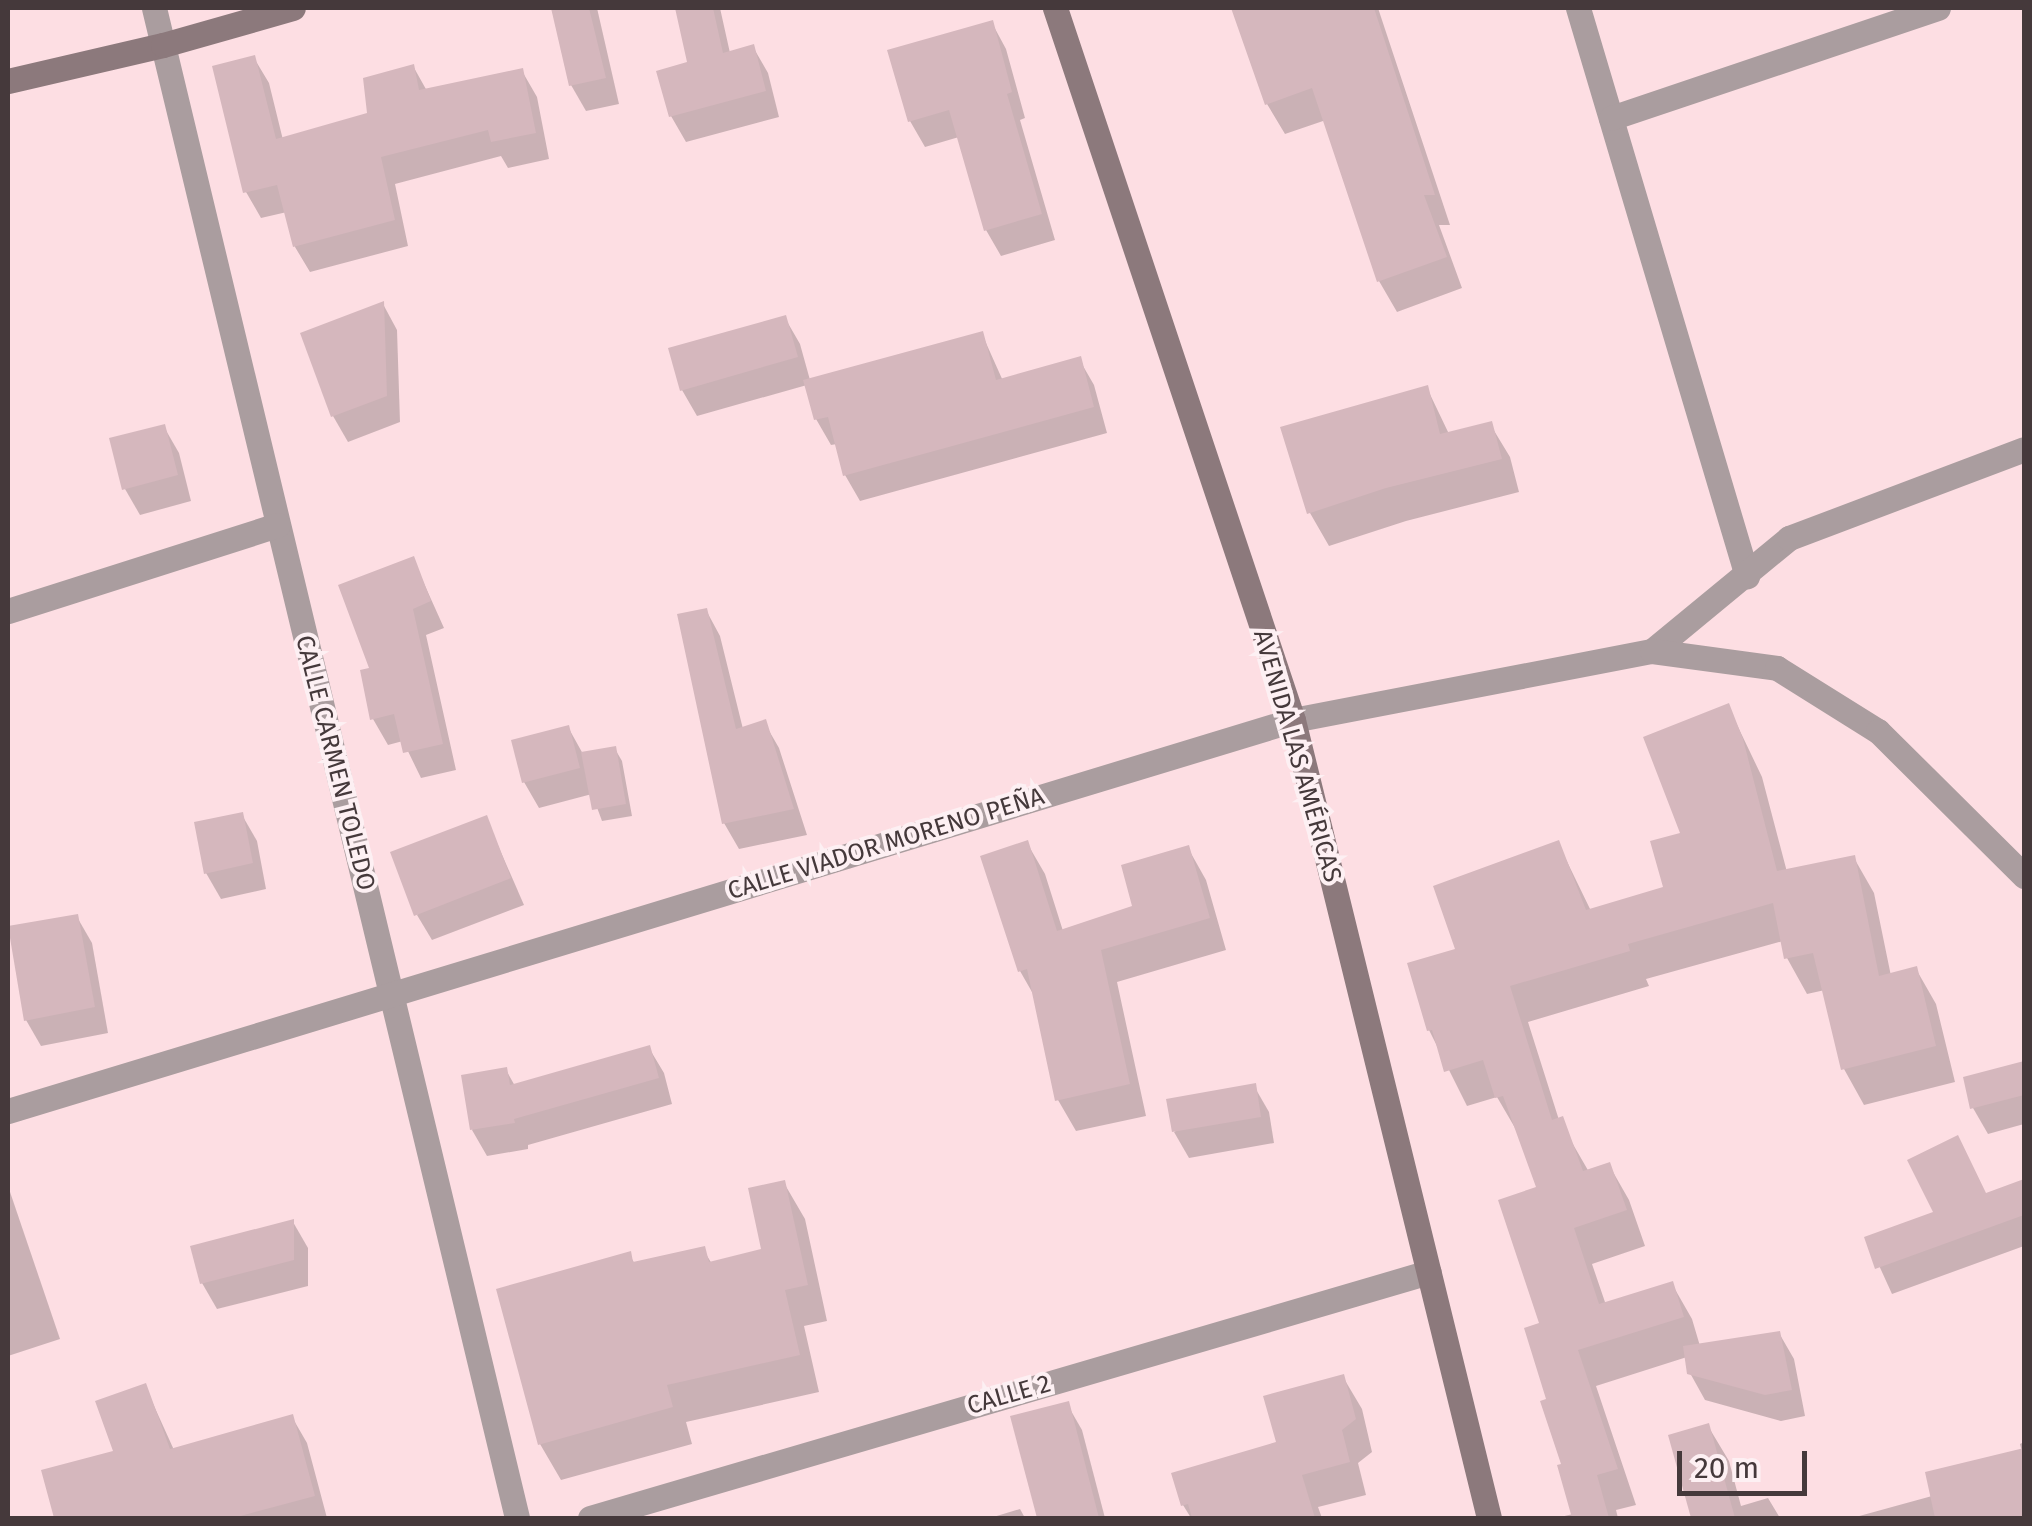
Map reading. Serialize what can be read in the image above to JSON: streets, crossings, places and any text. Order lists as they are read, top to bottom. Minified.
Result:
{"streets":{"main road":["AVENIDA LAS AMÉRICAS"],"street":["CALLE CARMEN TOLEDO","CALLE VIADOR MORENO PEÑA","CALLE 2"]},"crossings":[["AVENIDA LAS AMÉRICAS","CALLE VIADOR MORENO PEÑA"],["AVENIDA LAS AMÉRICAS","CALLE 2"],["CALLE CARMEN TOLEDO","CALLE VIADOR MORENO PEÑA"]],"scale_bar":"20 m"}
